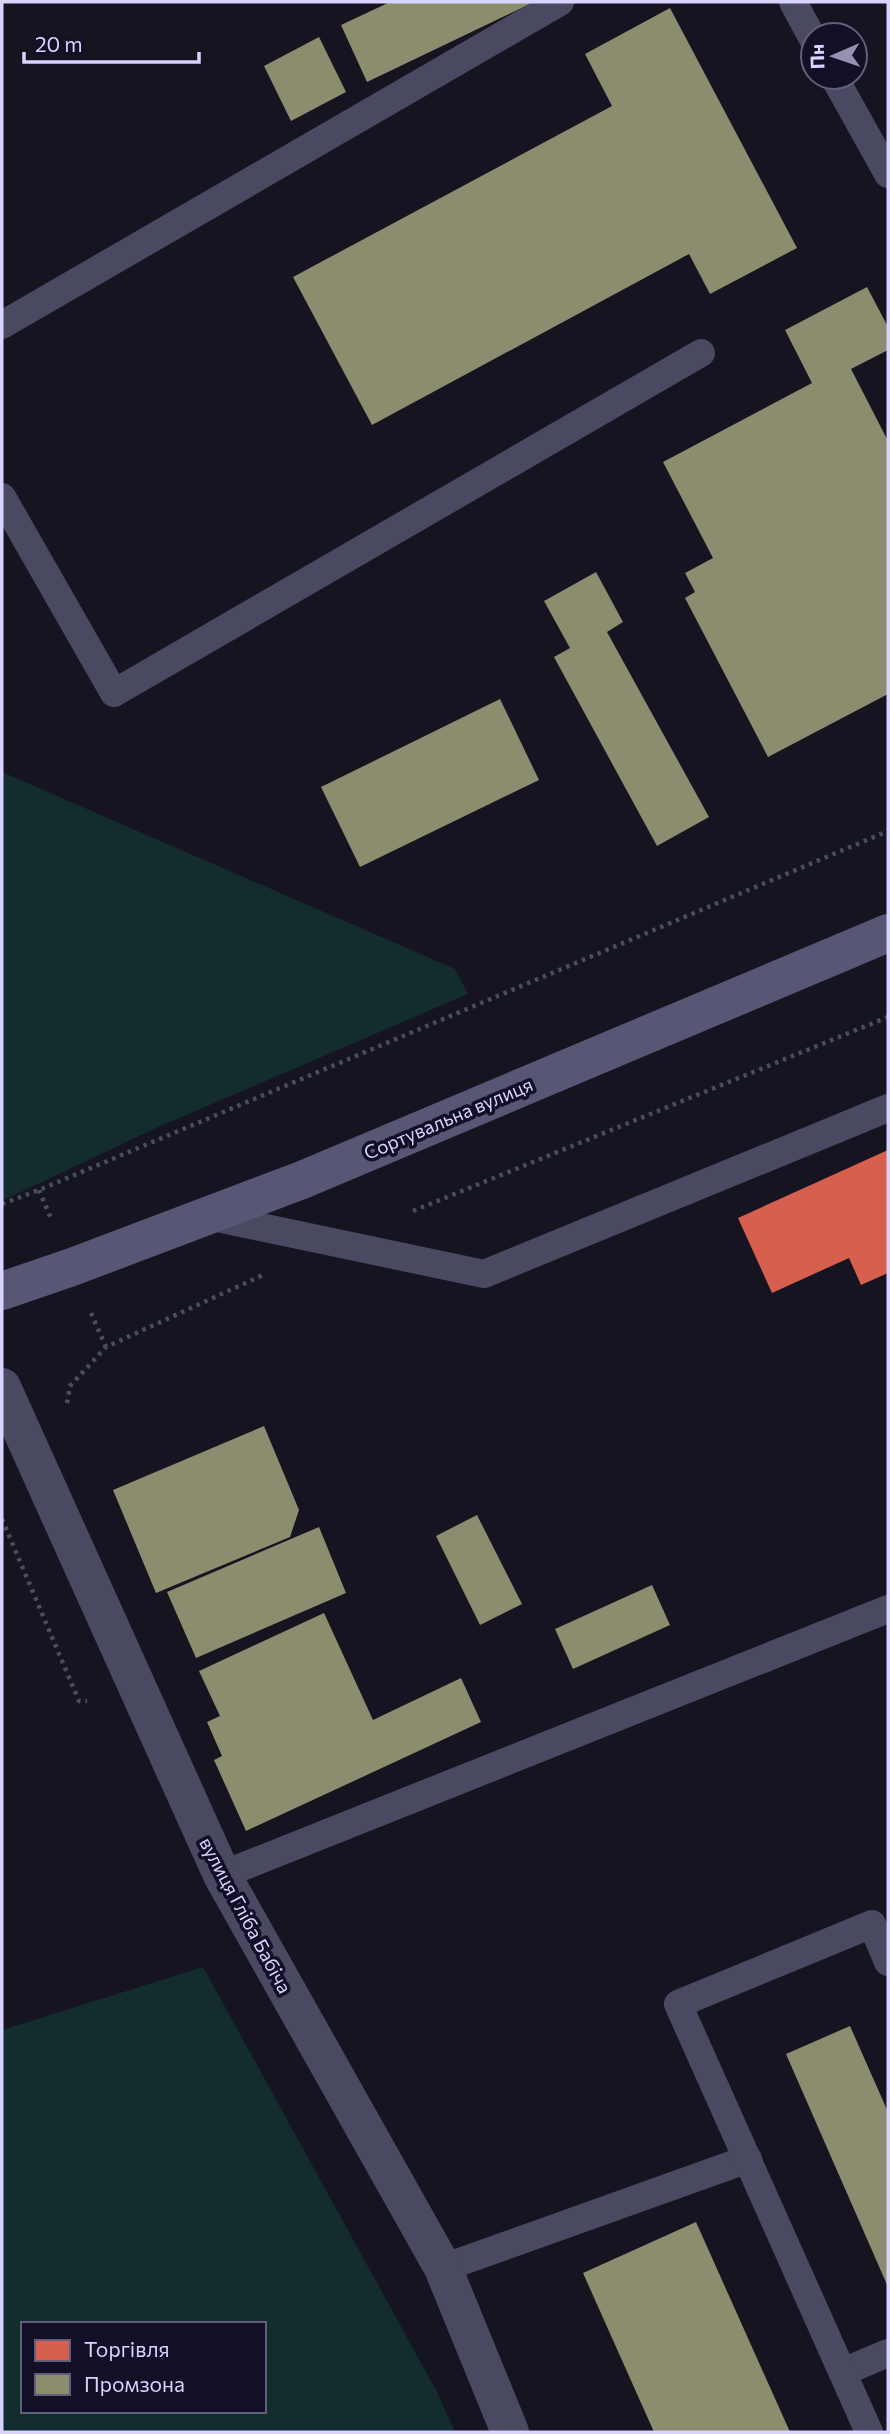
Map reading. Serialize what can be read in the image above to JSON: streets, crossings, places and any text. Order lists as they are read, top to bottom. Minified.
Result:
{"streets":{"street":["Сортувальна вулиця","вулиця Гліба Бабіча"]},"legend":["Торгівля","Промзона"],"scale_bar":"20 m","north":"left"}
